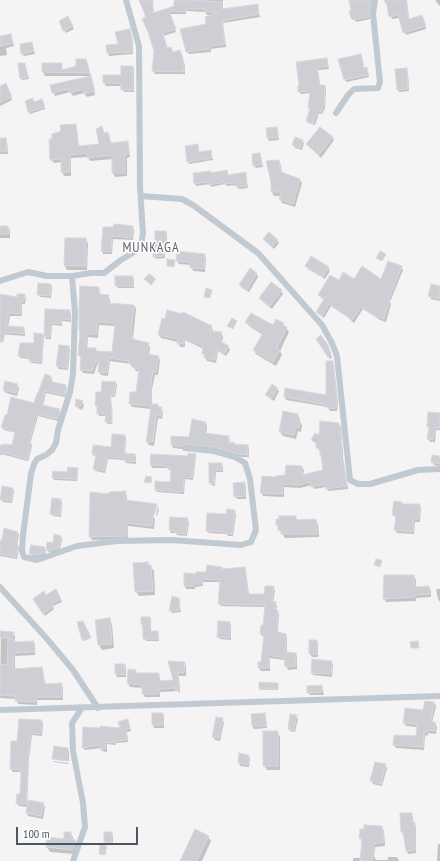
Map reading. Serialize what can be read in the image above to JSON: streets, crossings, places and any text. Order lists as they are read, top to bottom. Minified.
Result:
{"districts":["MUNKAGA"],"scale_bar":"100 m"}
